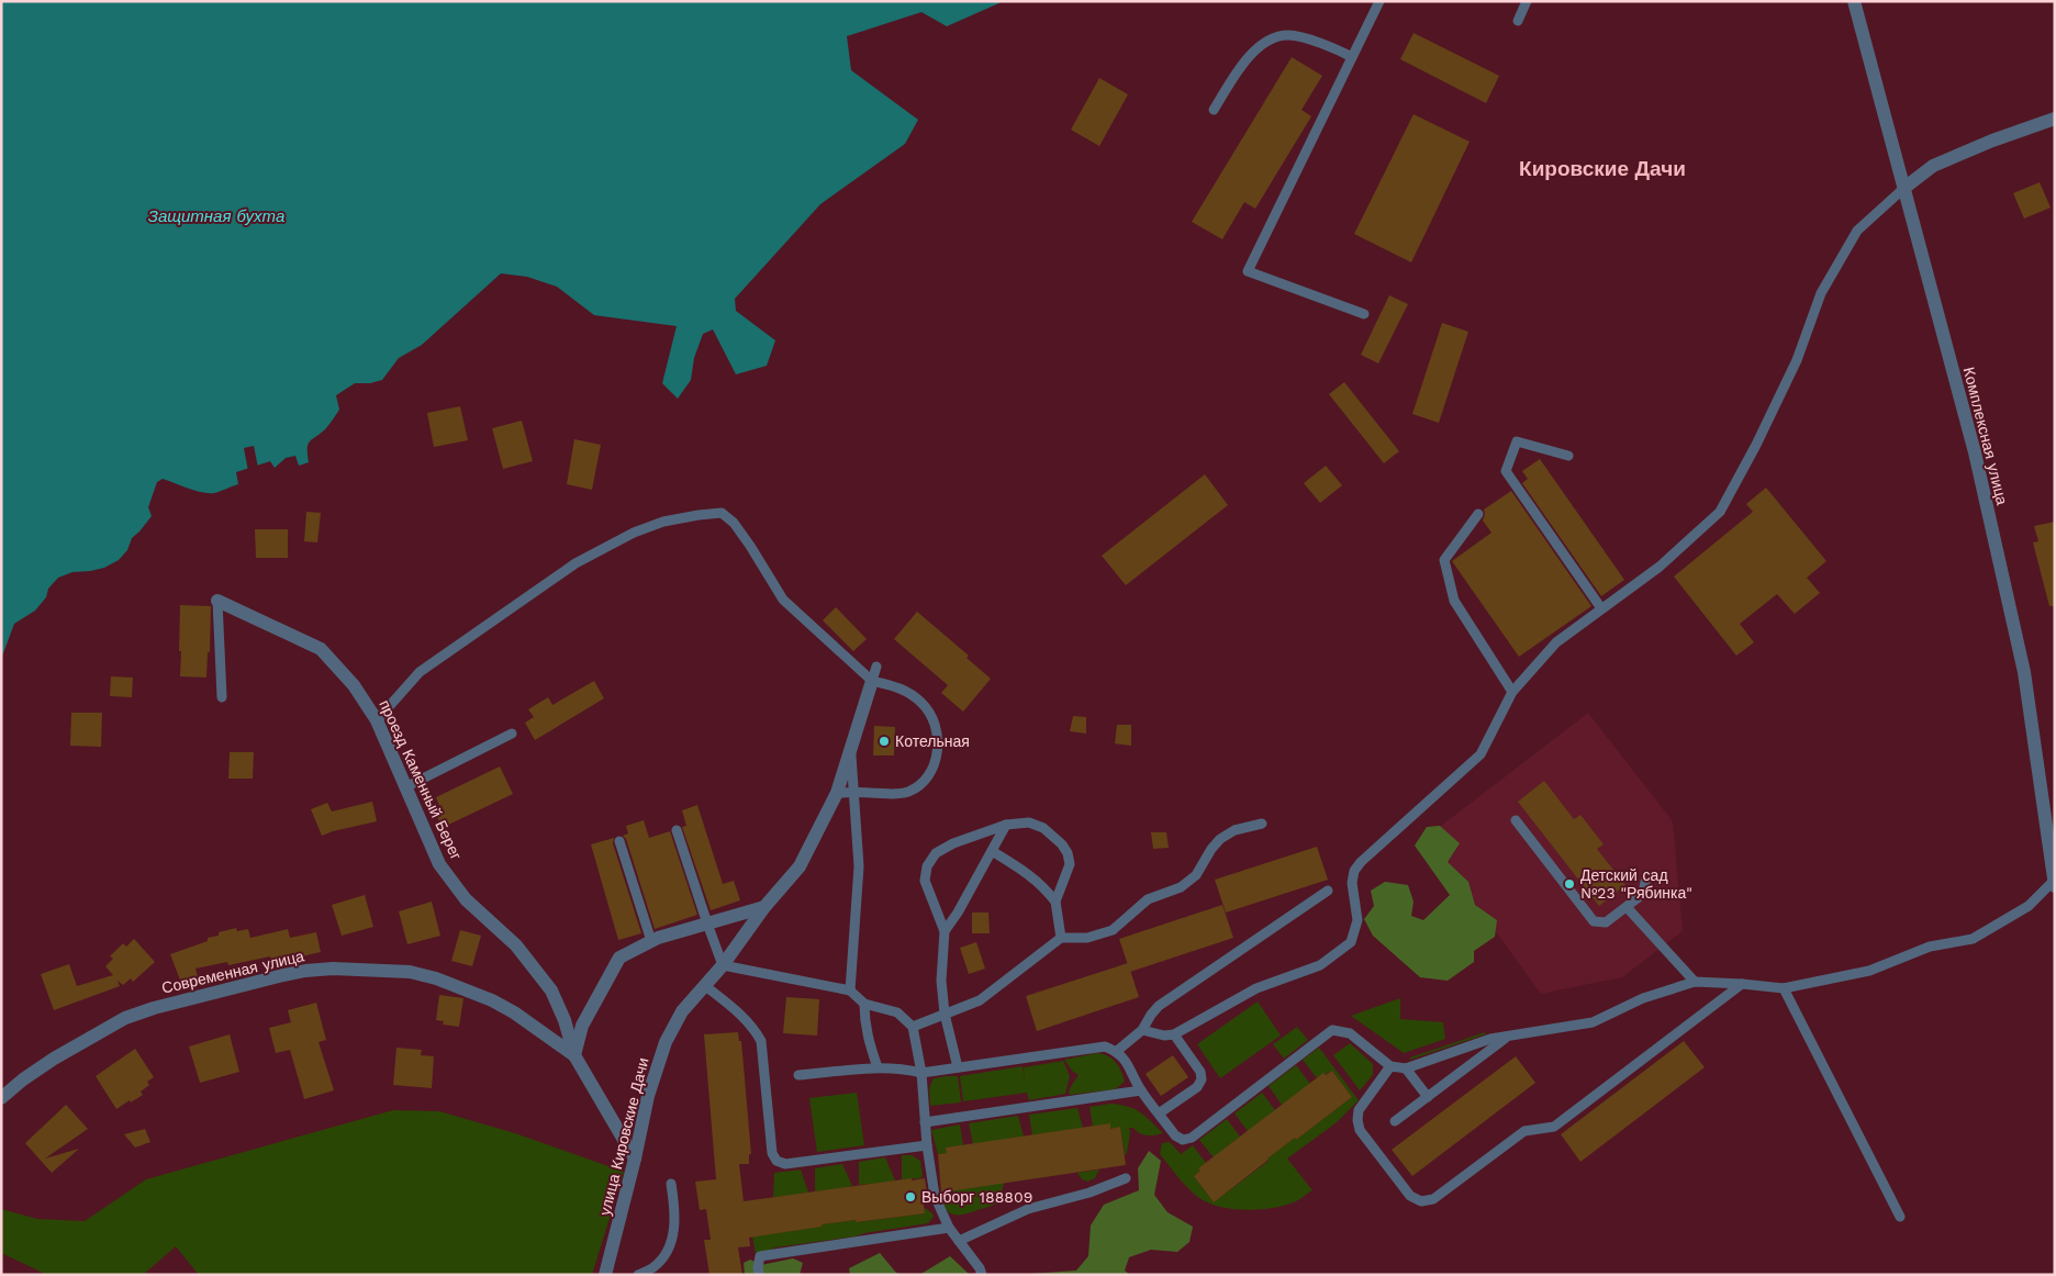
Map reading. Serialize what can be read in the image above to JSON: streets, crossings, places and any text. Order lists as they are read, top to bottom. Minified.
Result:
{"streets":{"street":["Комплексная улица","проезд Каменный Берег","Современная улица","улица Кировские Дачи"]},"crossings":[["проезд Каменный Берег","Современная улица"],["проезд Каменный Берег","улица Кировские Дачи"]],"districts":["Кировские Дачи"],"water":["Защитная бухта"],"places":["Котельная","Детский сад №23 \"Рябинка\"","Выборг 188809"]}
